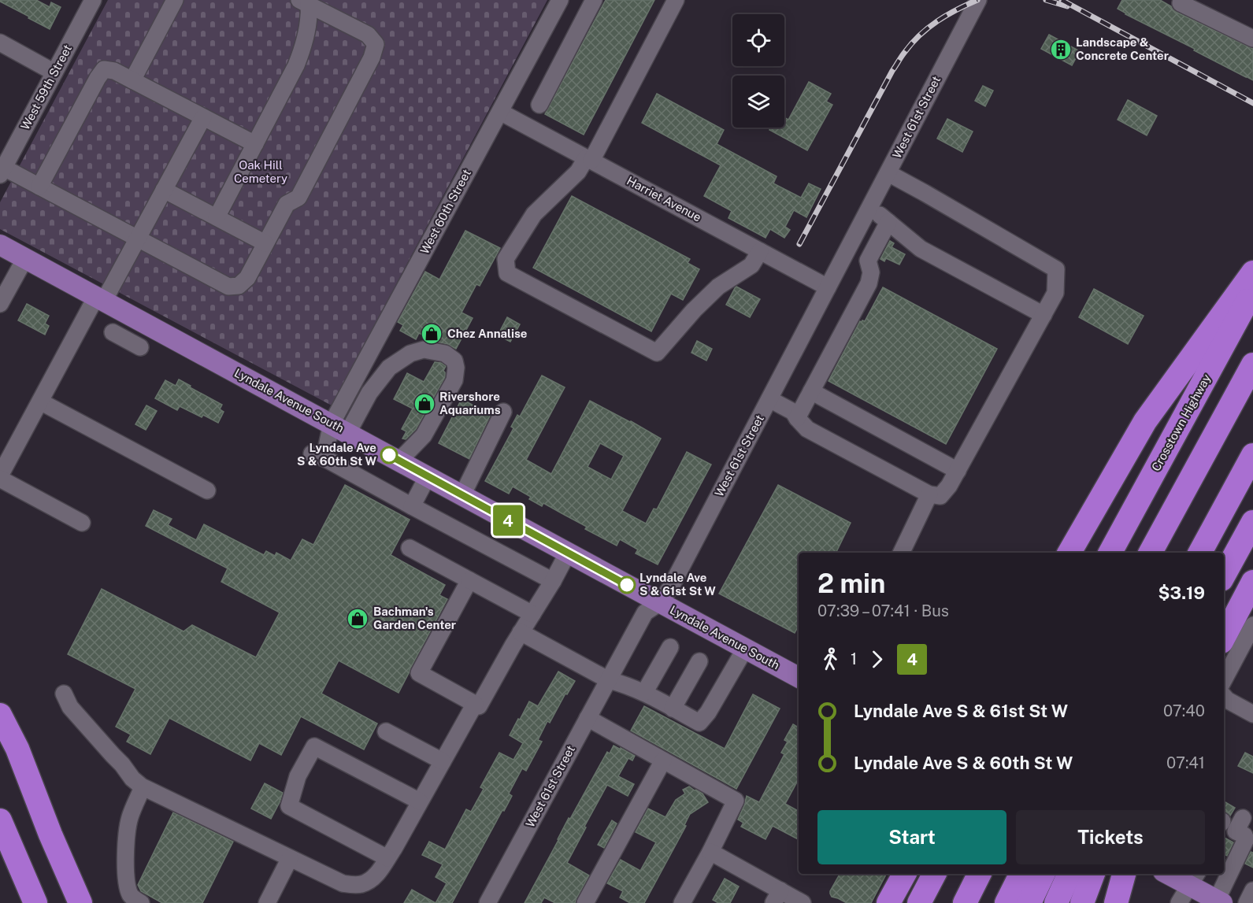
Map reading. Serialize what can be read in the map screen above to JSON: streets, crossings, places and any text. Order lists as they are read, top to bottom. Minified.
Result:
{"streets":{"highway":["Crosstown Highway"],"main road":["Lyndale Avenue South"],"street":["West 59th Street","West 61st Street","Harriet Avenue","West 60th Street"]},"crossings":[["West 61st Street","Harriet Avenue"],["West 61st Street","Lyndale Avenue South"],["Harriet Avenue","West 60th Street"],["West 60th Street","Lyndale Avenue South"]],"parks":["Oak Hill Cemetery"],"places":{"building":["Landscape & Concrete Center"],"shop":["Chez Annalise","Rivershore Aquariums","Bachman's Garden Center"],"other":["Lyndale Ave S & 60th St W","Lyndale Ave S & 61st St W"]},"lines":["bus line 4"],"page":{"on_map":"4","heading":["2 min","07:39 – 07:41 · Bus","$3.19"],"legs":["1","4"],"list":[{"name":"Lyndale Ave S & 61st St W","value":"07:40"},{"name":"Lyndale Ave S & 60th St W","value":"07:41"}],"buttons":["Start","Tickets"]}}
